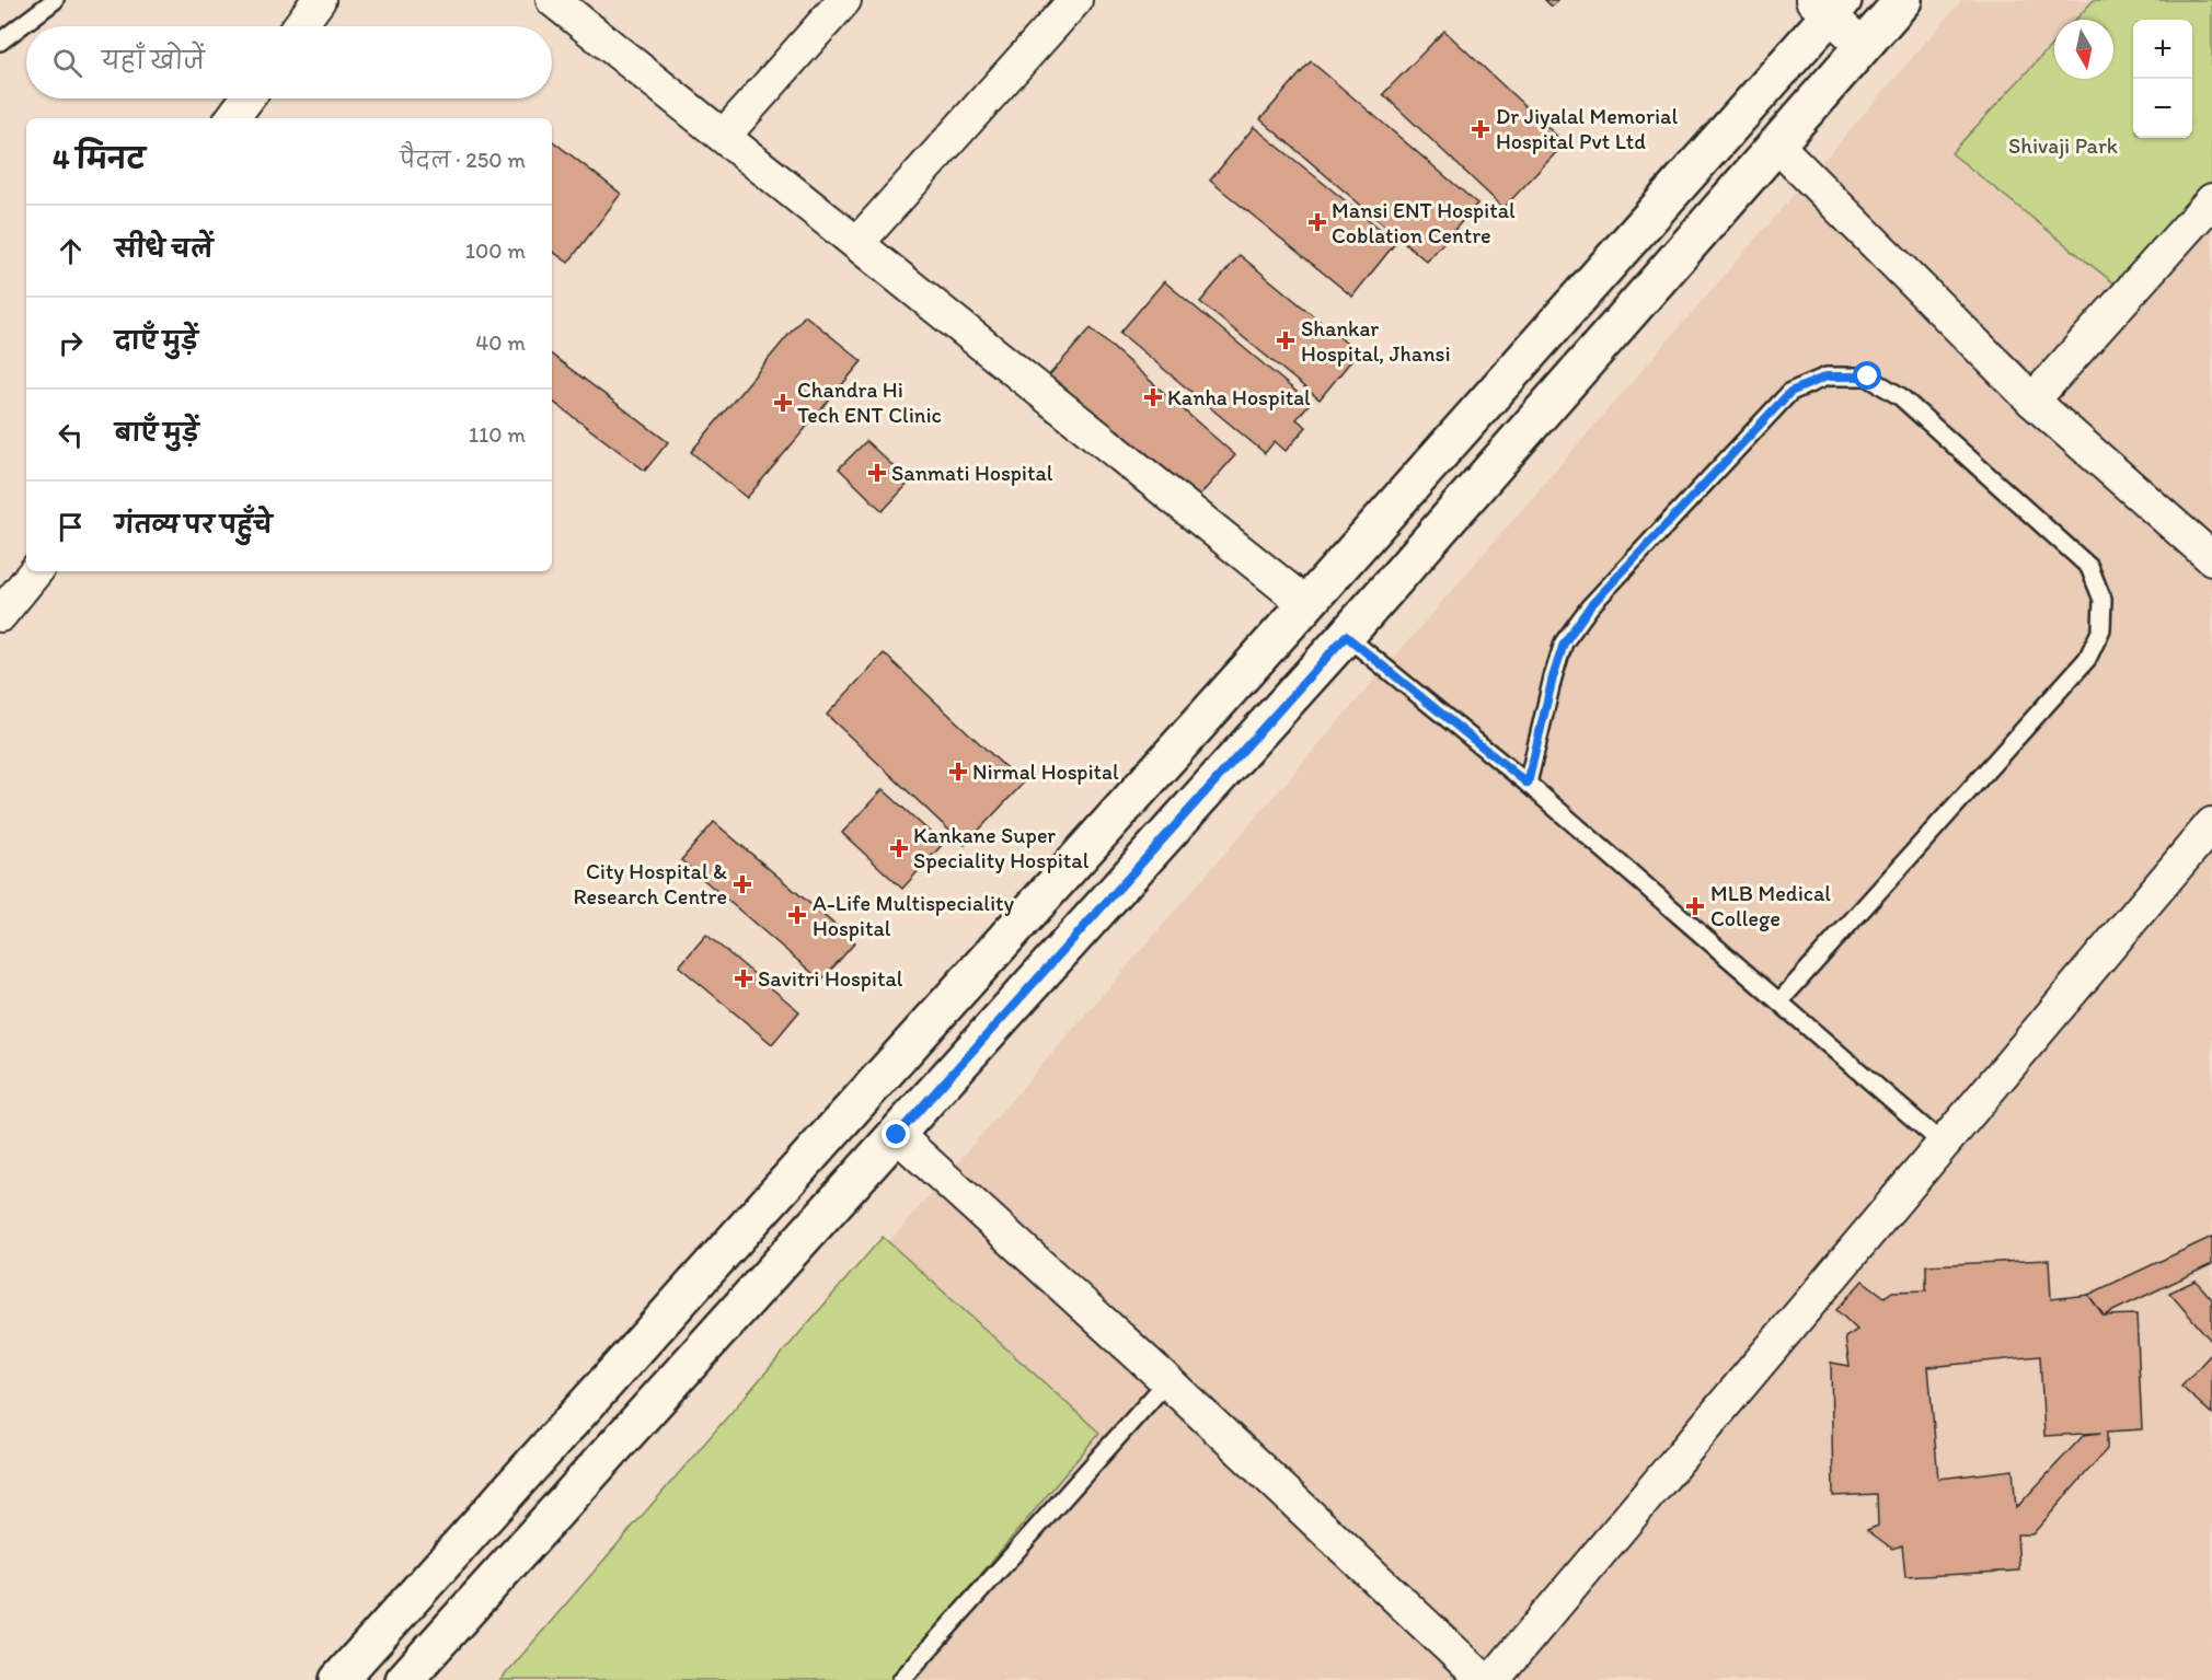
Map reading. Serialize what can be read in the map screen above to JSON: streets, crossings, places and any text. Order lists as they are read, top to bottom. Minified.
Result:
{"parks":["Shivaji Park"],"places":{"health":["Dr Jiyalal Memorial Hospital Pvt Ltd","Mansi ENT Hospital Coblation Centre","Shankar Hospital, Jhansi","Kanha Hospital","Chandra Hi Tech ENT Clinic","Sanmati Hospital","Nirmal Hospital","Kankane Super Speciality Hospital","City Hospital & Research Centre","MLB Medical College","A-Life Multispeciality Hospital","Savitri Hospital"]},"north":"bottom","page":{"map_buttons":["+","−"],"search":"यहाँ खोजें","heading":["4 मिनट","पैदल · 250 m"],"list":[["सीधे चलें","100 m"],["दाएँ मुड़ें","40 m"],["बाएँ मुड़ें","110 m"],"गंतव्य पर पहुँचे"]}}
